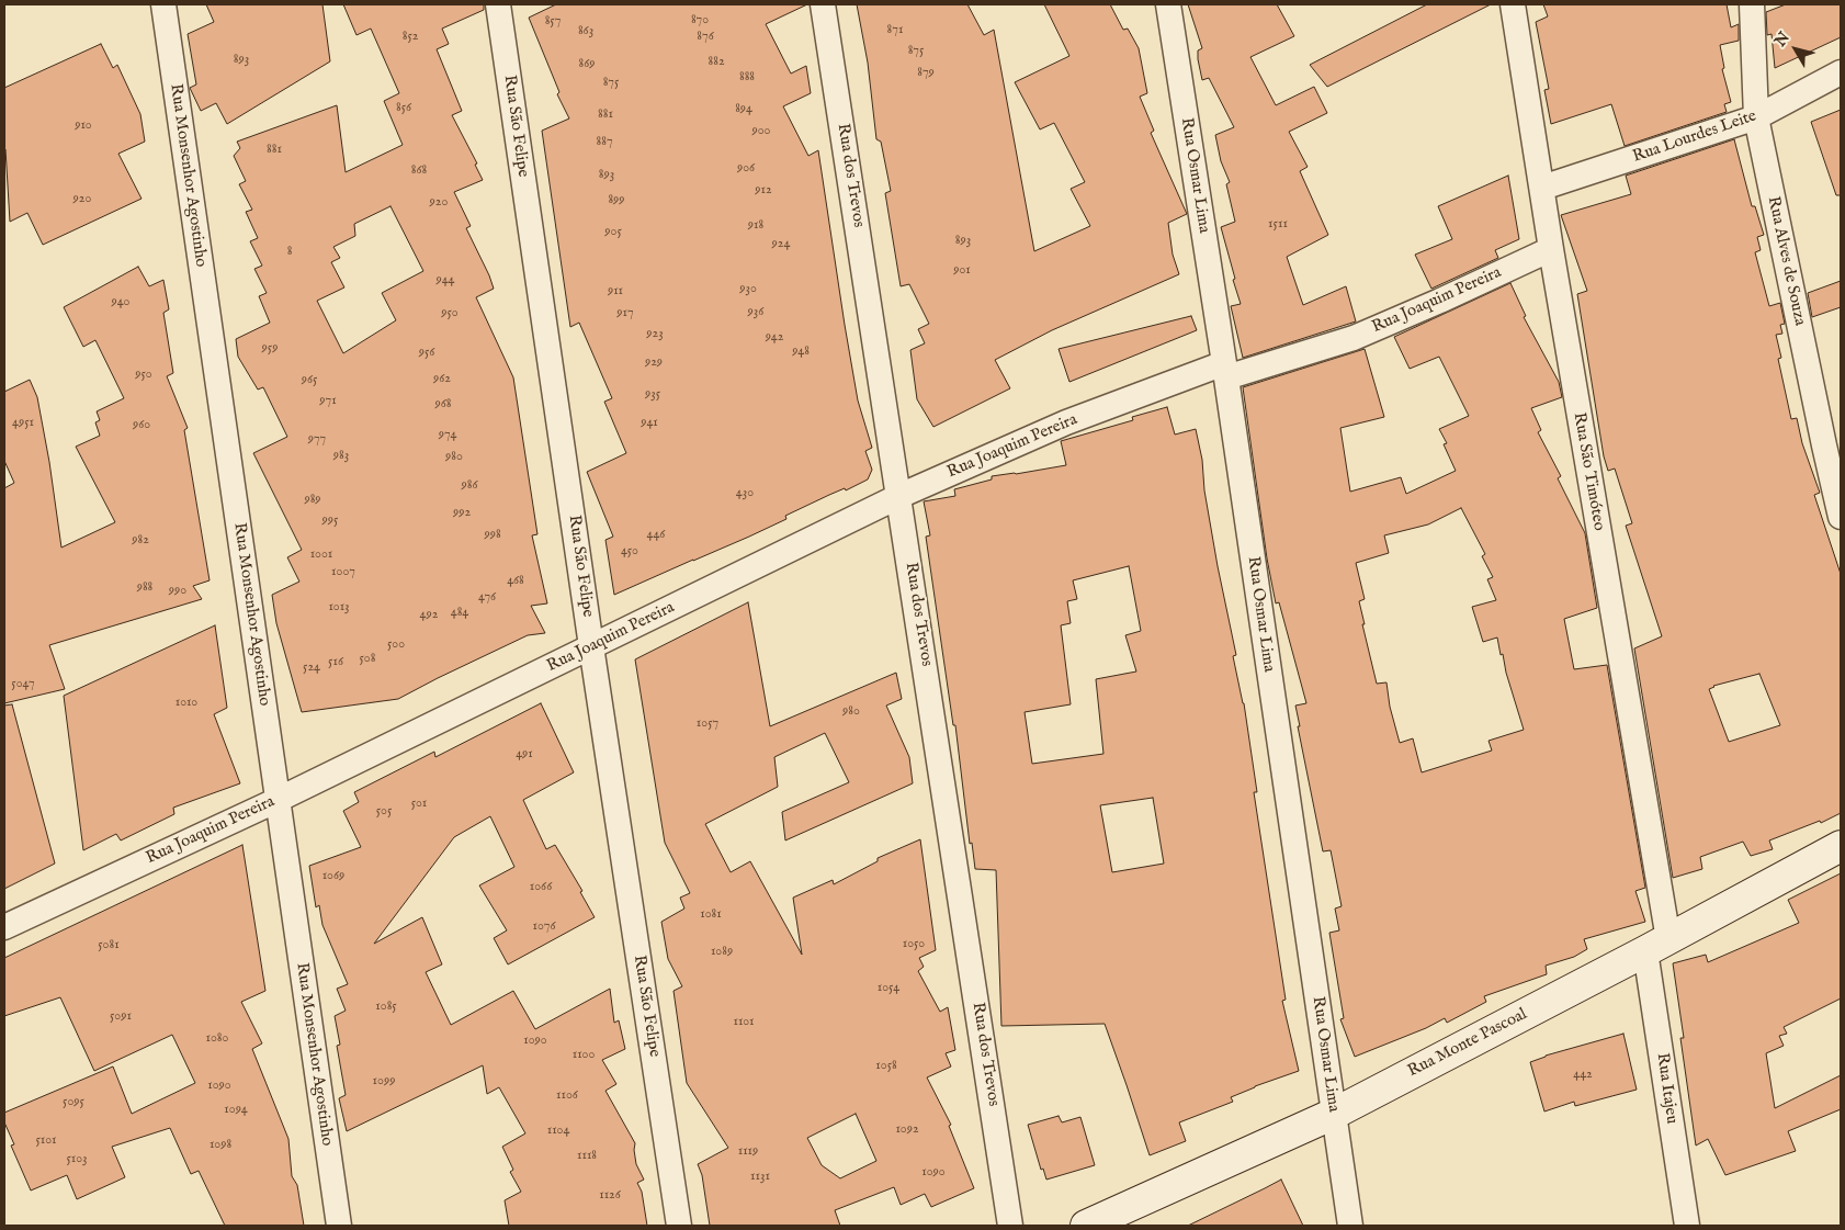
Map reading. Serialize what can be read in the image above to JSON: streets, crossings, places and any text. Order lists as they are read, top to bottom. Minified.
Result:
{"streets":{"street":["Rua São Felipe","Rua Lourdes Leite","Rua Monsenhor Agostinho","Rua dos Trevos","Rua Osmar Lima","Rua Alves de Souza","Rua Joaquim Pereira","Rua São Timóteo","Rua Monte Pascoal","Rua Itajeu"]},"crossings":[["Rua São Felipe","Rua Joaquim Pereira"],["Rua Lourdes Leite","Rua Alves de Souza"],["Rua Lourdes Leite","Rua São Timóteo"],["Rua Monsenhor Agostinho","Rua Joaquim Pereira"],["Rua dos Trevos","Rua Joaquim Pereira"],["Rua Osmar Lima","Rua Joaquim Pereira"],["Rua Osmar Lima","Rua Monte Pascoal"],["Rua Joaquim Pereira","Rua São Timóteo"],["Rua São Timóteo","Rua Monte Pascoal"],["Rua São Timóteo","Rua Itajeu"],["Rua Monte Pascoal","Rua Itajeu"]],"house_numbers":["870","857","871","863","852","876","875","893","882","869","879","888","875","856","894","881","910","900","887","881","906","868","893","912","920","899","920","1511","918","905","893","924","8","901","944","930","911","940","936","950","917","923","942","959","948","956","929","950","962","965","935","971","968","4951","941","960","974","977","983","980","986","430","989","992","995","998","446","982","450","1001","1007","468","988","990","476","1013","484","492","500","508","516","524","5047","1010","980","1057","491","501","505","1069","1066","1081","1076","1050","5081","1089","1054","1085","5091","1101","1080","1090","1100","1058","442","1099","1090","1106","5095","1094","1092","1104","5101","1098","1119","1118","5103","1090","1131","1126"],"north":"top left"}
